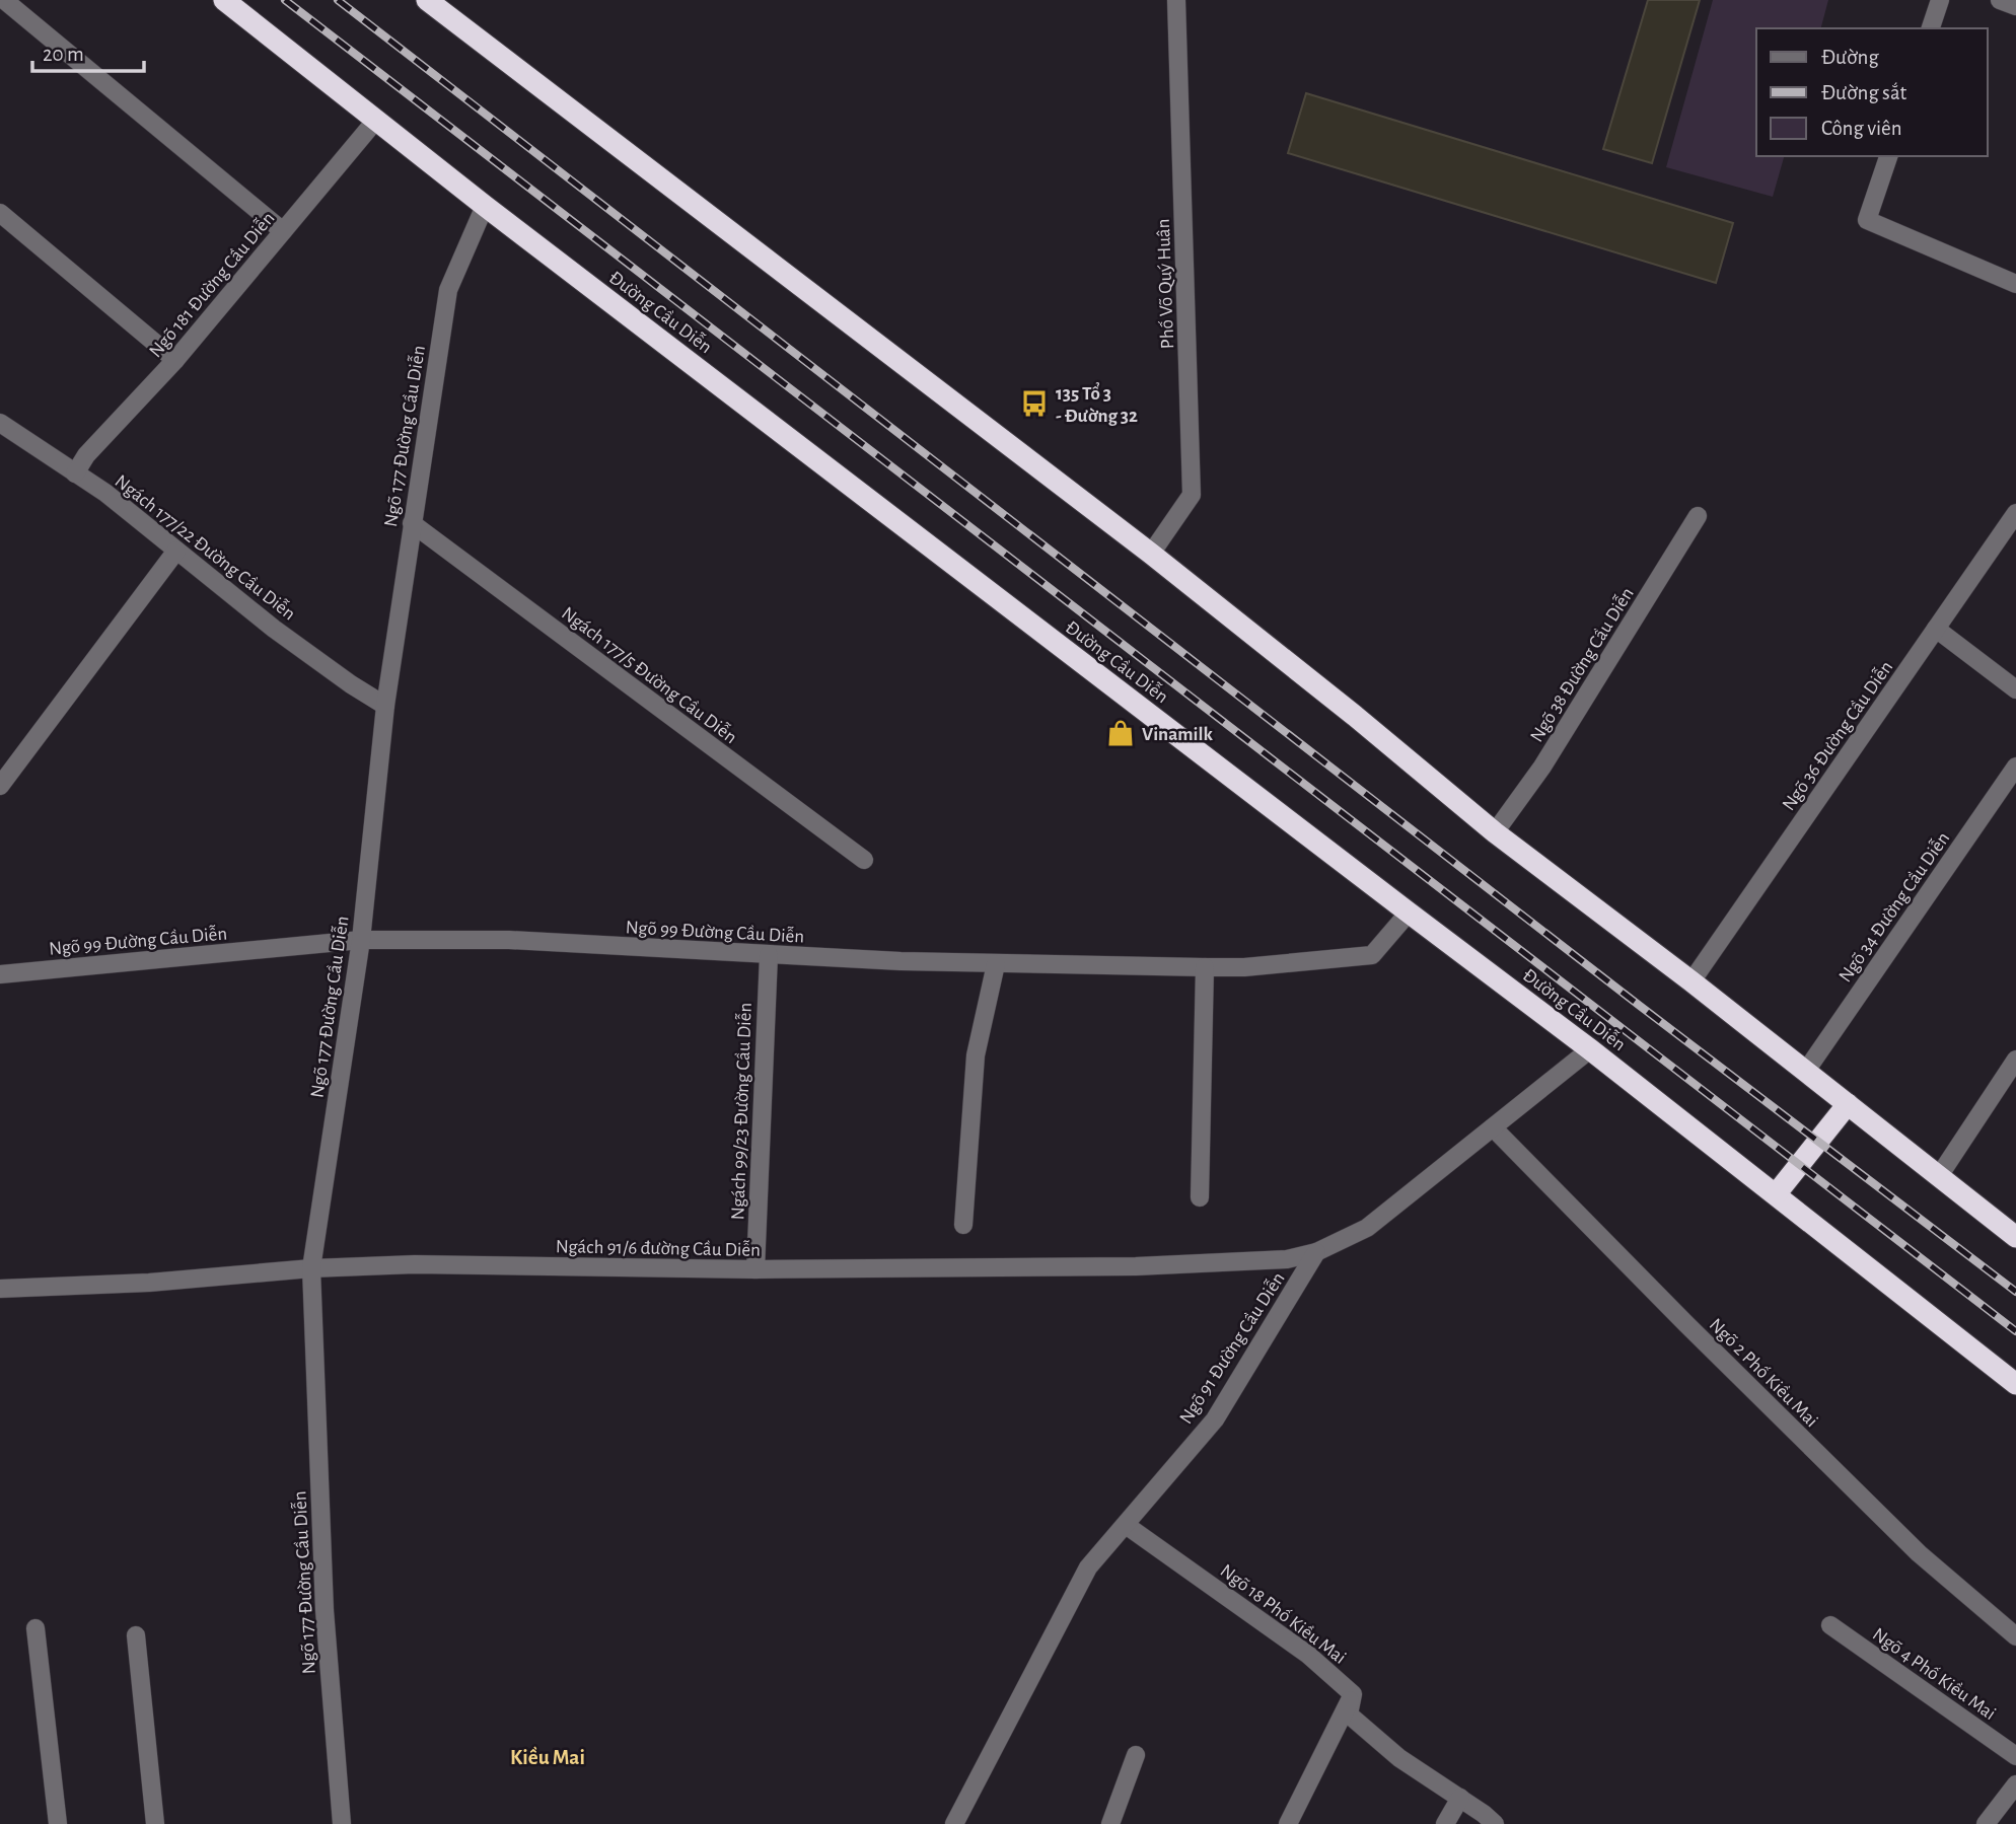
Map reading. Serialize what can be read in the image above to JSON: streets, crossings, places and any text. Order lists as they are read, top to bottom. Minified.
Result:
{"streets":{"highway":["Đường Cầu Diễn"],"street":["Ngõ 181 Đường Cầu Diễn","Phố Võ Quý Huân","Ngõ 177 Đường Cầu Diễn","Ngách 177/22 Đường Cầu Diễn","Ngõ 38 Đường Cầu Diễn","Ngách 177/5 Đường Cầu Diễn","Ngõ 36 Đường Cầu Diễn","Ngõ 34 Đường Cầu Diễn","Ngõ 99 Đường Cầu Diễn","Ngách 99/23 Đường Cầu Diễn","Ngách 91/6 đường Cầu Diễn","Ngõ 91 Đường Cầu Diễn","Ngõ 2 Phố Kiều Mai","Ngõ 18 Phố Kiều Mai","Ngõ 4 Phố Kiều Mai"]},"crossings":[["Ngõ 181 Đường Cầu Diễn","Đường Cầu Diễn"],["Ngõ 181 Đường Cầu Diễn","Ngách 177/22 Đường Cầu Diễn"],["Đường Cầu Diễn","Ngõ 177 Đường Cầu Diễn"],["Đường Cầu Diễn","Ngõ 99 Đường Cầu Diễn"],["Ngõ 177 Đường Cầu Diễn","Ngách 177/22 Đường Cầu Diễn"],["Ngõ 177 Đường Cầu Diễn","Ngách 177/5 Đường Cầu Diễn"],["Ngõ 177 Đường Cầu Diễn","Ngõ 99 Đường Cầu Diễn"],["Ngõ 177 Đường Cầu Diễn","Ngách 91/6 đường Cầu Diễn"],["Ngõ 99 Đường Cầu Diễn","Ngách 99/23 Đường Cầu Diễn"],["Ngách 99/23 Đường Cầu Diễn","Ngách 91/6 đường Cầu Diễn"],["Ngách 91/6 đường Cầu Diễn","Ngõ 91 Đường Cầu Diễn"],["Ngõ 91 Đường Cầu Diễn","Ngõ 18 Phố Kiều Mai"]],"districts":["Kiều Mai"],"places":{"bus stop":["135 Tổ 3 - Đường 32"],"shop":["Vinamilk"]},"legend":["Đường","Đường sắt","Công viên"],"scale_bar":"20 m"}
